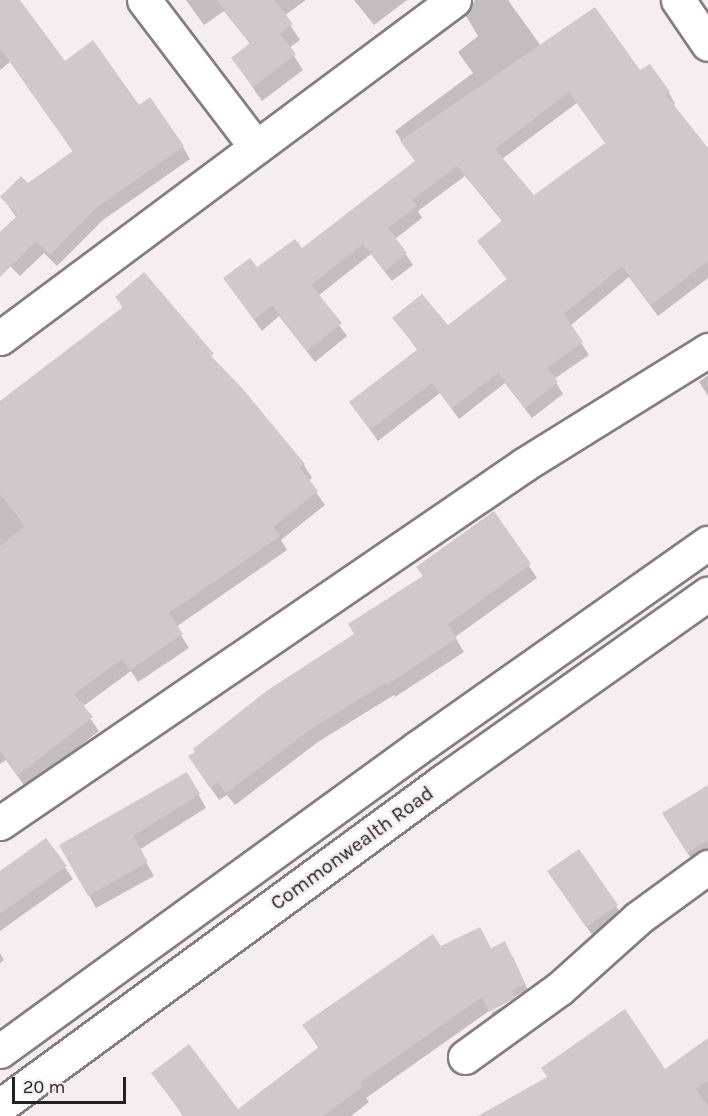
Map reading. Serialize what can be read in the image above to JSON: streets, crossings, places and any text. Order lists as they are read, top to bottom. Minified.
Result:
{"streets":{"street":["Commonwealth Road"]},"scale_bar":"20 m"}
